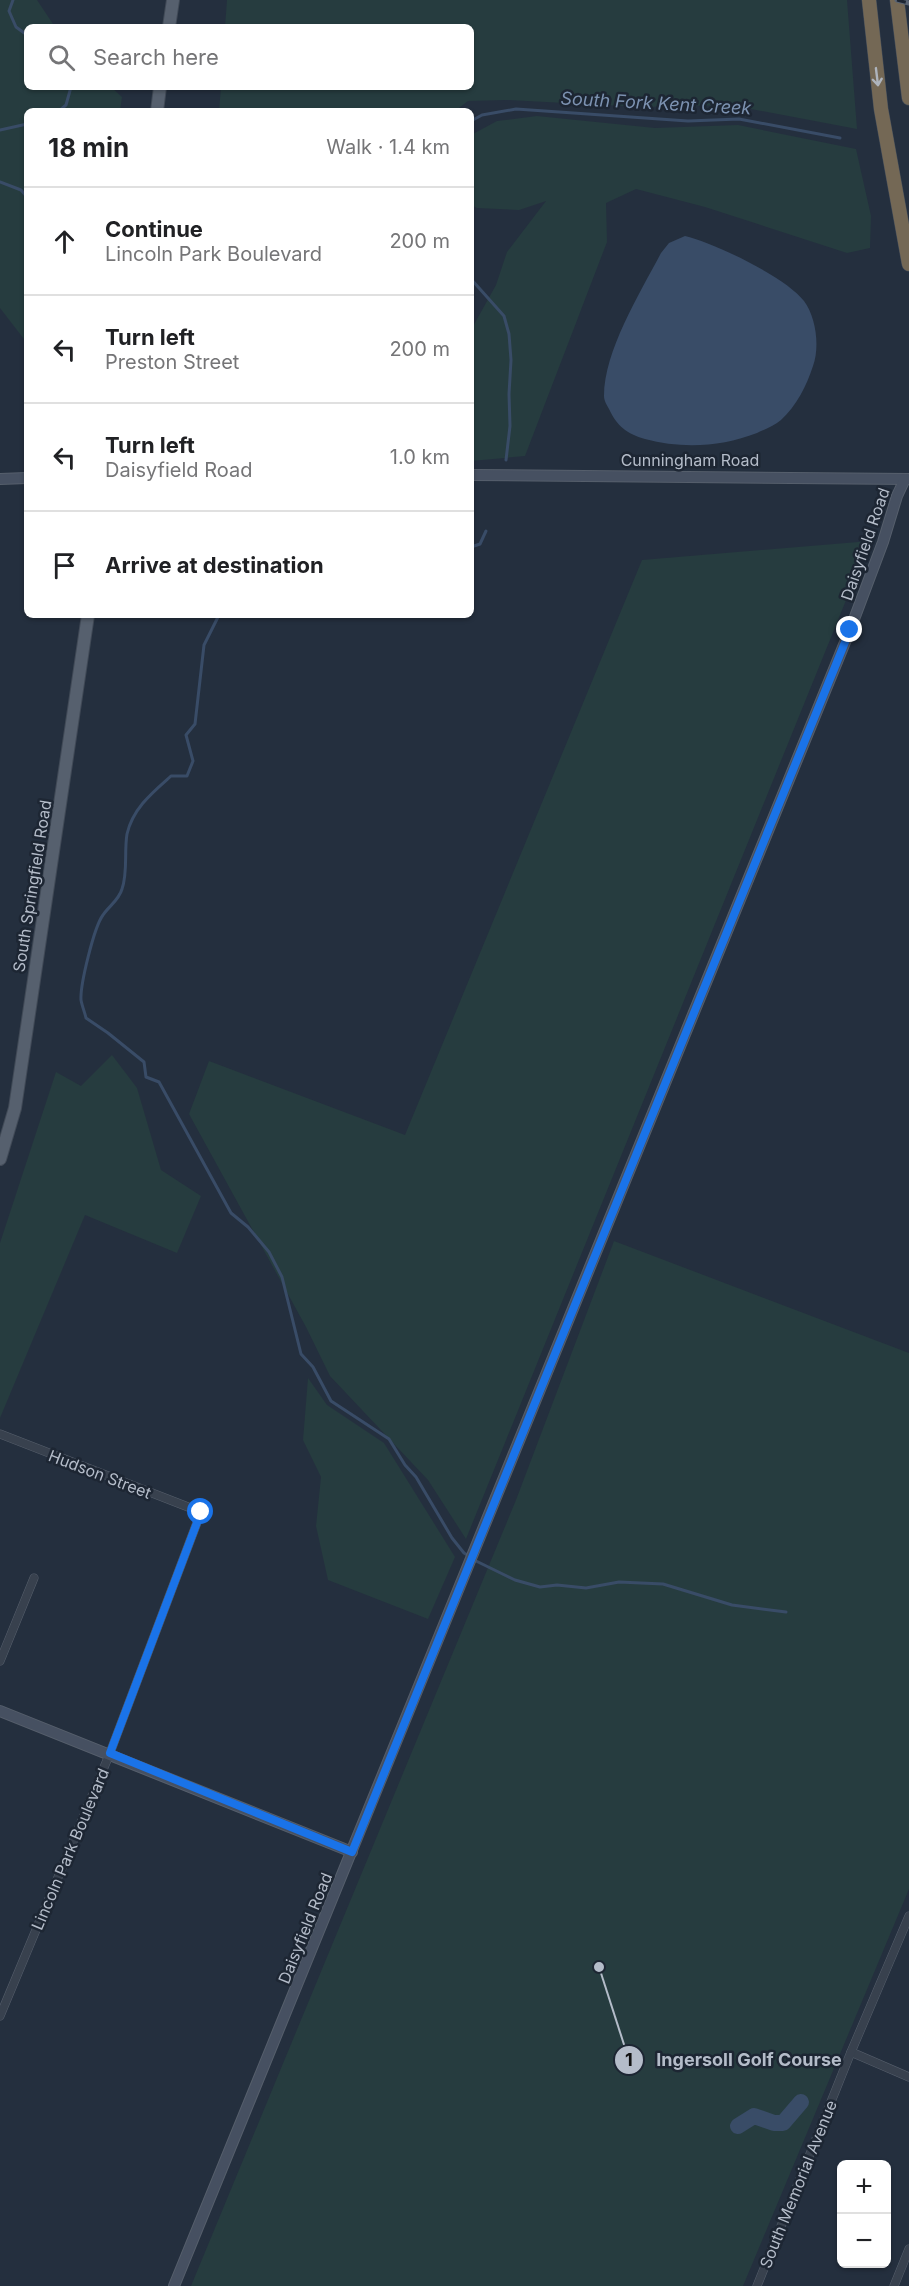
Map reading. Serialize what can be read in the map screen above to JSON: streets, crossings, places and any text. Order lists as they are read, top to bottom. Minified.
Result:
{"streets":{"main road":["South Springfield Road"],"street":["Cunningham Road","Daisyfield Road","Hudson Street","Lincoln Park Boulevard","South Memorial Avenue"]},"crossings":[["Cunningham Road","Daisyfield Road"],["Hudson Street","Lincoln Park Boulevard"]],"water":["South Fork Kent Creek"],"places":["Ingersoll Golf Course"],"page":{"search":"Search here","heading":["18 min","Walk · 1.4 km"],"list":[["Continue","Lincoln Park Boulevard","200 m"],["Turn left","Preston Street","200 m"],["Turn left","Daisyfield Road","1.0 km"],"Arrive at destination"],"map_buttons":["+","−"]}}
